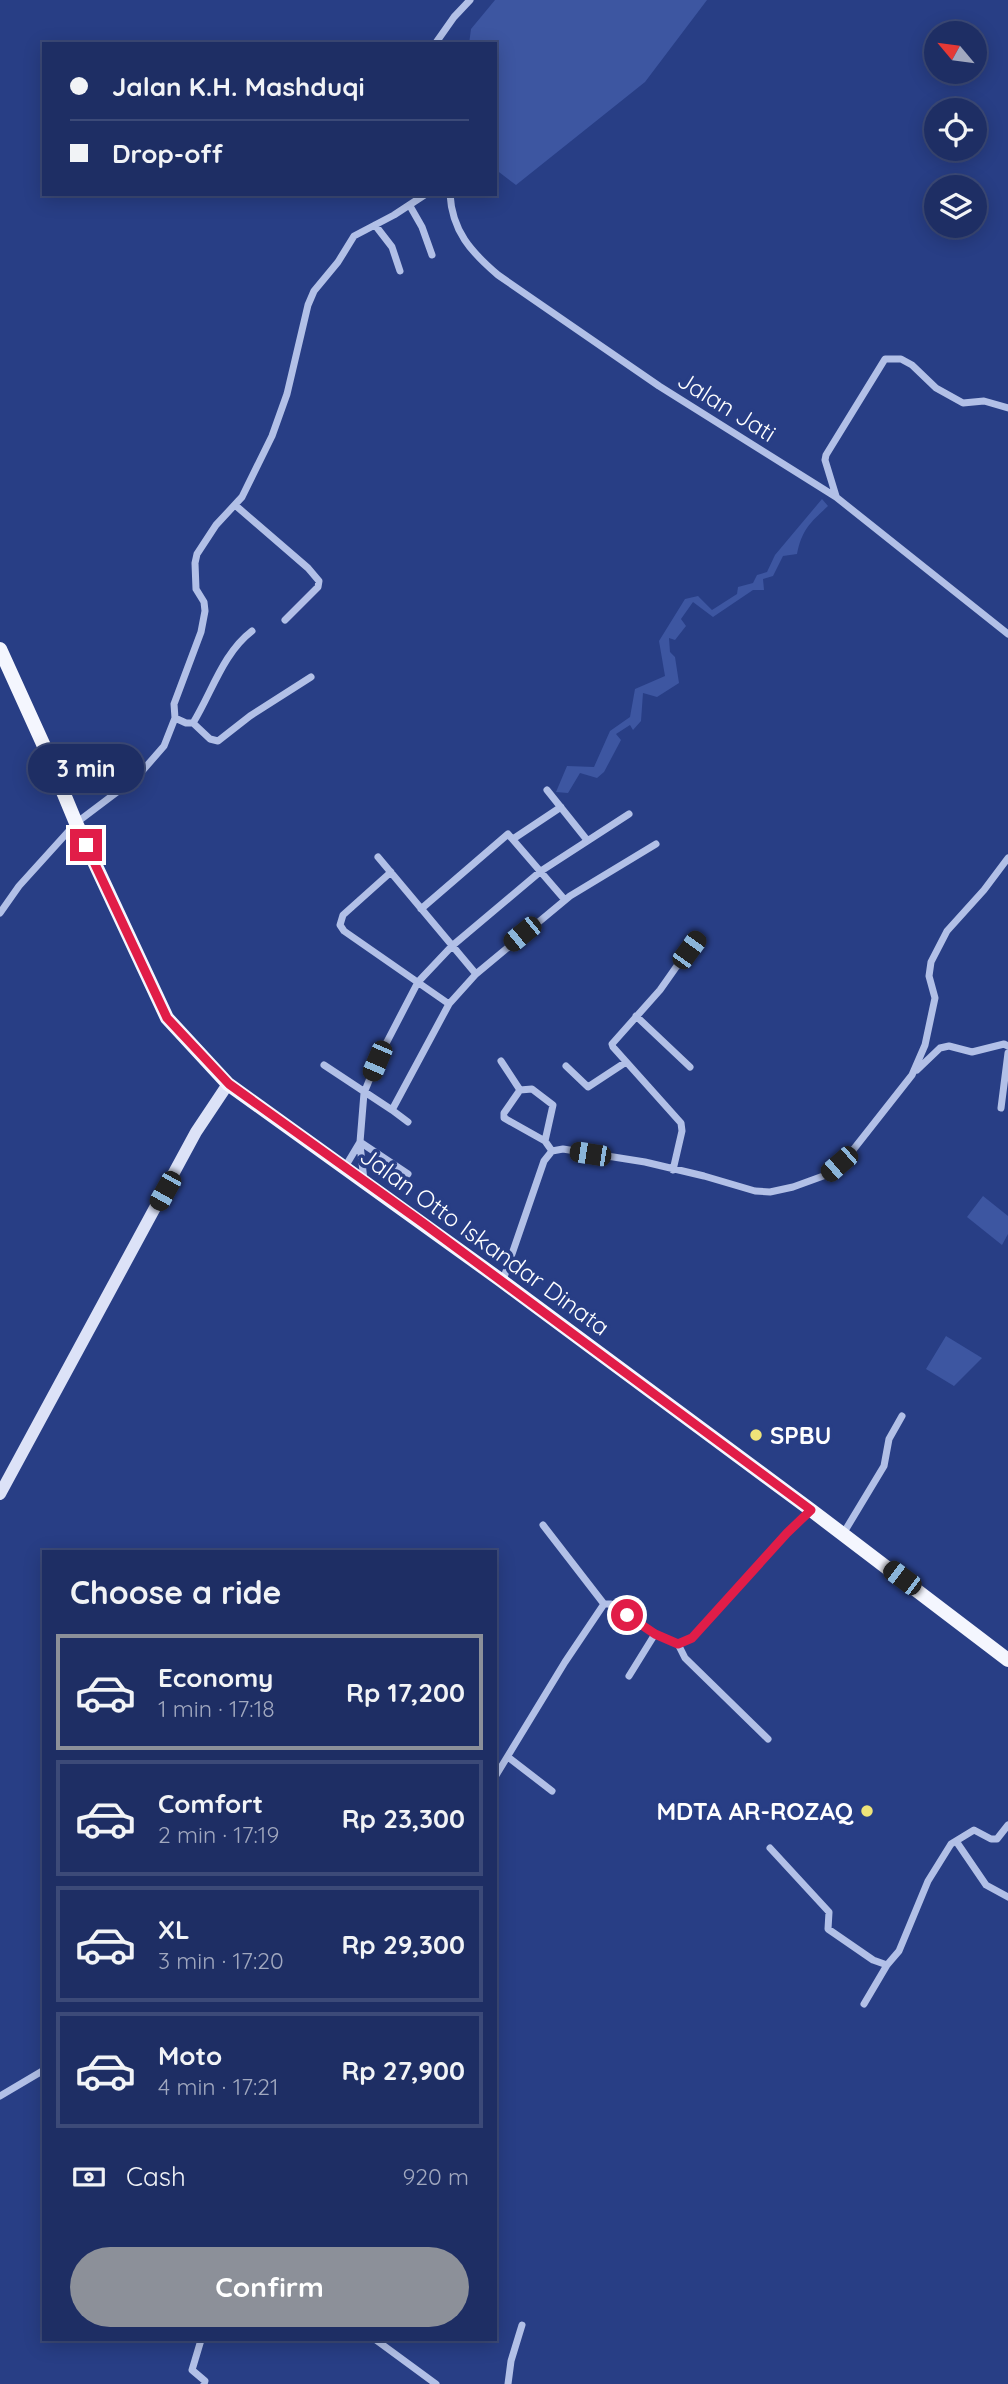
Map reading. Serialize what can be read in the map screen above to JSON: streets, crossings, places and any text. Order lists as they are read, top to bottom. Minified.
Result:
{"streets":{"main road":["Jalan Otto Iskandar Dinata"],"street":["Jalan Jati"]},"places":["SPBU","MDTA AR-ROZAQ"],"north":"top left","page":{"banner":["Jalan K.H. Mashduqi","Drop-off"],"bubble":"3 min","heading":"Choose a ride","list":[{"name":"Economy","note":"1 min · 17:18","value":"Rp 17,200"},{"name":"Comfort","note":"2 min · 17:19","value":"Rp 23,300"},{"name":"XL","note":"3 min · 17:20","value":"Rp 29,300"},{"name":"Moto","note":"4 min · 17:21","value":"Rp 27,900"}],"pay":["Cash","920 m"],"buttons":"Confirm"}}
